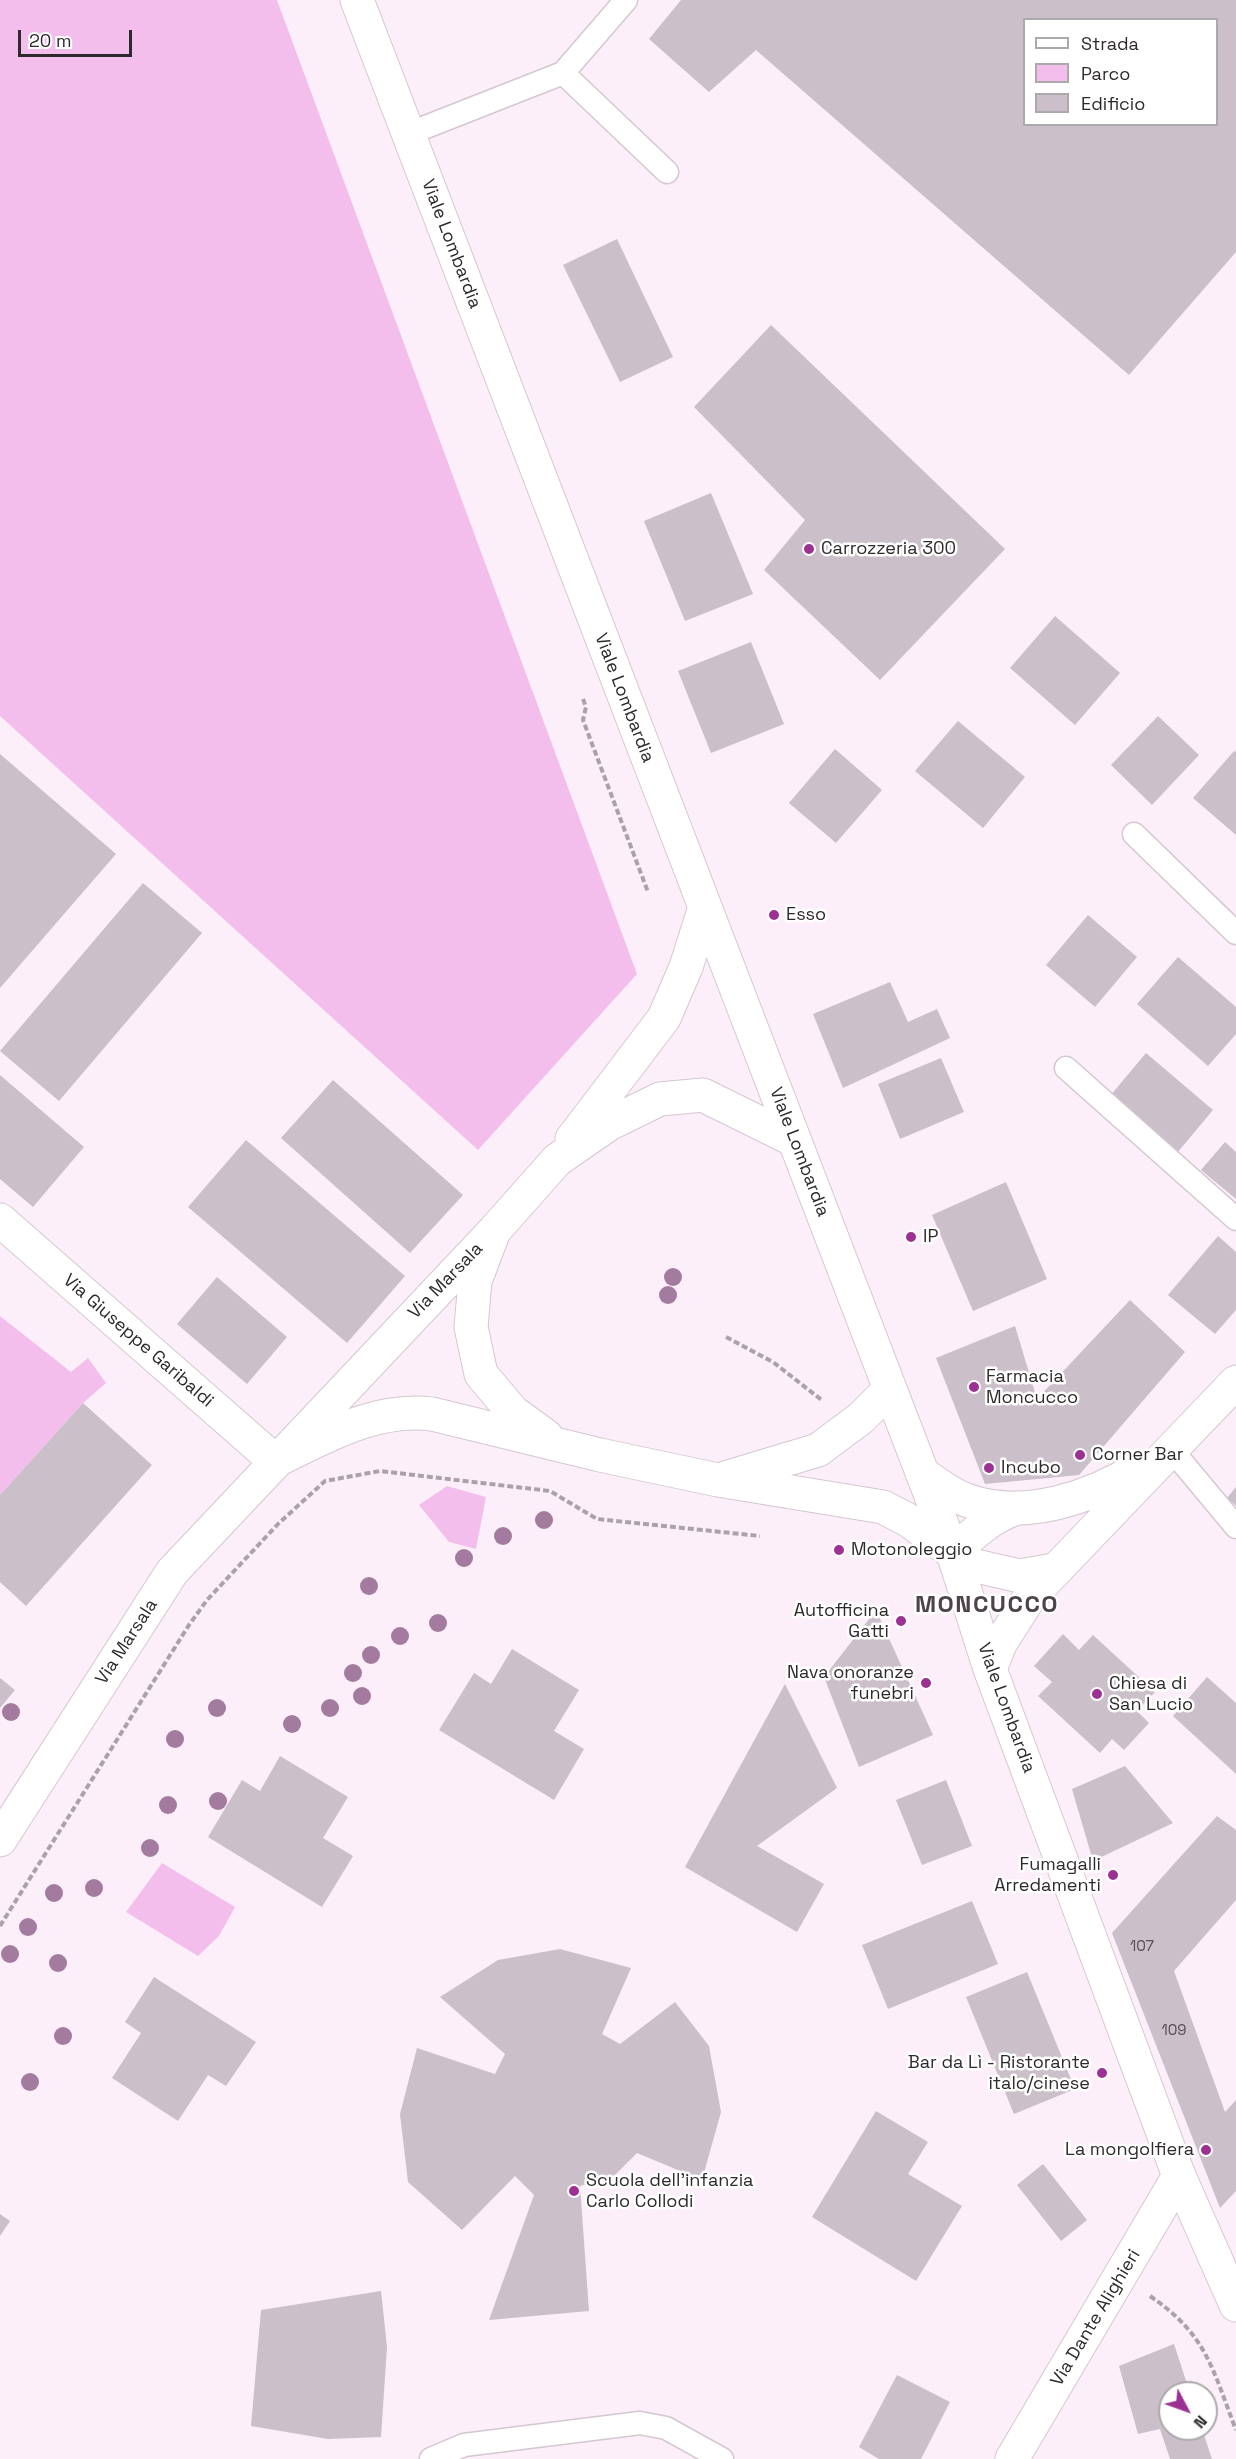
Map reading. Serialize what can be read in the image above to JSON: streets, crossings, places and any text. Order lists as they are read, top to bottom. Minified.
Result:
{"streets":{"main road":["Viale Lombardia","Via Marsala","Via Giuseppe Garibaldi","Via Dante Alighieri"]},"crossings":[["Viale Lombardia","Via Marsala"],["Viale Lombardia","Via Dante Alighieri"],["Via Marsala","Via Giuseppe Garibaldi"]],"districts":["MONCUCCO"],"places":["Carrozzeria 300","Esso","IP","Farmacia Moncucco","Corner Bar","Incubo","Motonoleggio","Autofficina Gatti","Nava onoranze funebri","Chiesa di San Lucio","Fumagalli Arredamenti","Bar da Lì - Ristorante italo/cinese","La mongolfiera","Scuola dell'infanzia Carlo Collodi"],"house_numbers":["107","109"],"legend":["Strada","Parco","Edificio"],"scale_bar":"20 m","north":"bottom right"}
